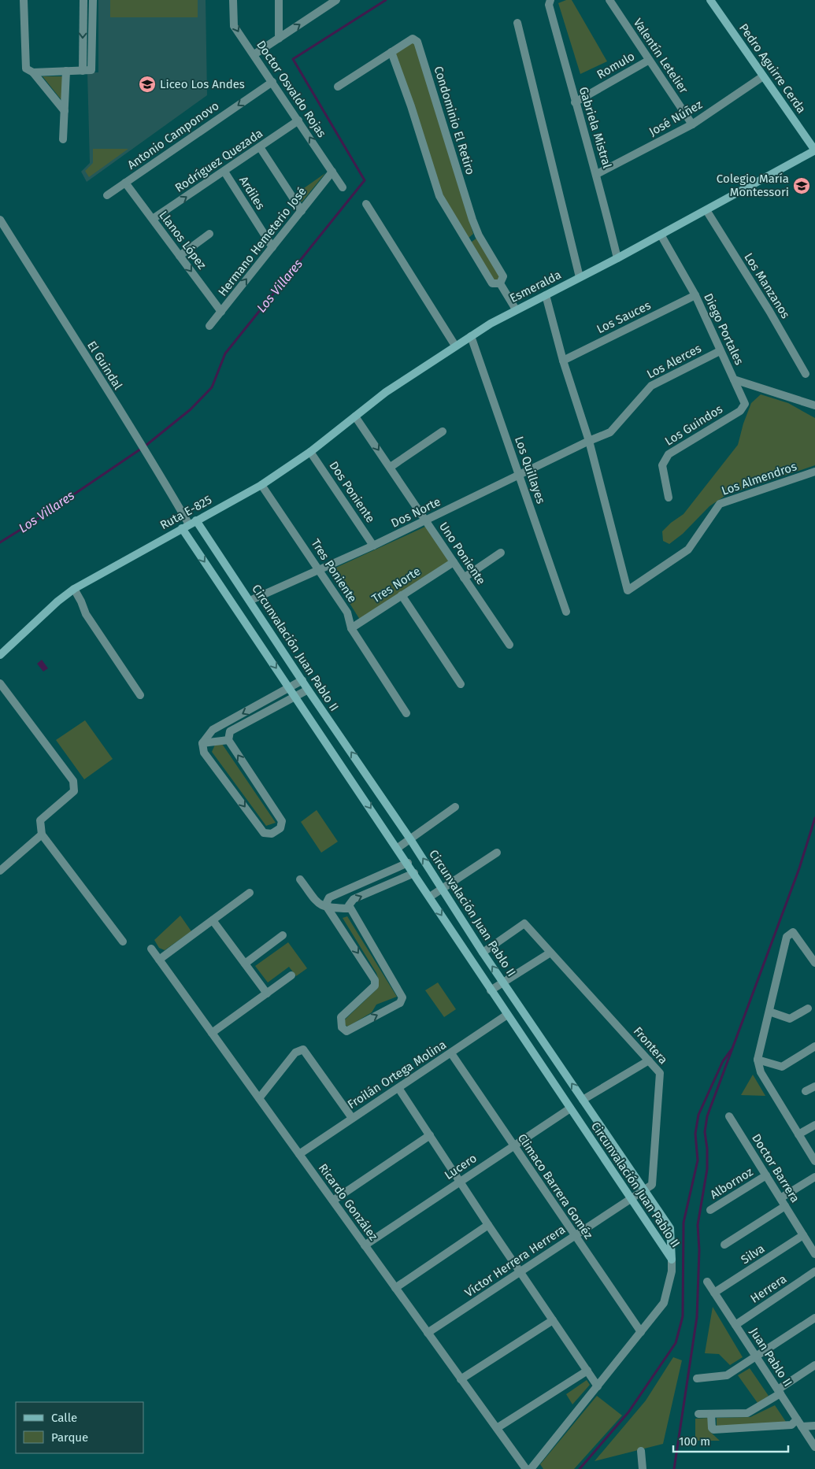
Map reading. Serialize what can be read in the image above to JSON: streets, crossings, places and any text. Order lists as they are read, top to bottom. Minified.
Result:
{"streets":{"street":["Valentín Letelier","Romulo","Pedro Aguirre Cerda","Doctor Osvaldo Rojas","José Núñez","Condominio El Retiro","Gabriela Mistral","Antonio Camponovo","Rodríguez Quezada","Ardiles","Llanos López","Hermano Hemeterio José","Los Manzanos","Esmeralda","Los Sauces","Diego Portales","Los Alerces","El Guindal","Los Guindos","Los Quillayes","Los Almendros","Dos Poniente","Ruta E-825","Dos Norte","Uno Poniente","Tres Poniente","Tres Norte","Circunvalación Juan Pablo II","Frontera","Froilán Ortega Molina","Lucero","Doctor Barrera","Albornoz","Climaco Barrera Goméz","Ricardo González","Silva","Víctor Herrera Herrera","Herrera","Juan Pablo II"]},"crossings":[["Valentín Letelier","Romulo"],["Valentín Letelier","José Núñez"],["Romulo","Gabriela Mistral"],["Pedro Aguirre Cerda","José Núñez"],["Pedro Aguirre Cerda","Esmeralda"],["Doctor Osvaldo Rojas","Antonio Camponovo"],["Doctor Osvaldo Rojas","Rodríguez Quezada"],["Doctor Osvaldo Rojas","Hermano Hemeterio José"],["José Núñez","Gabriela Mistral"],["Condominio El Retiro","Esmeralda"],["Gabriela Mistral","Esmeralda"],["Antonio Camponovo","Llanos López"],["Rodríguez Quezada","Ardiles"],["Rodríguez Quezada","Llanos López"],["Ardiles","Hermano Hemeterio José"],["Llanos López","Hermano Hemeterio José"],["Los Manzanos","Esmeralda"],["Esmeralda","Diego Portales"],["Esmeralda","Los Quillayes"],["Esmeralda","Dos Poniente"],["Esmeralda","Ruta E-825"],["Esmeralda","Uno Poniente"],["Los Sauces","Diego Portales"],["Diego Portales","Los Alerces"],["Diego Portales","Los Guindos"],["Los Alerces","Los Almendros"],["Los Alerces","Dos Norte"],["El Guindal","Ruta E-825"],["El Guindal","Circunvalación Juan Pablo II"],["Los Quillayes","Dos Norte"],["Los Almendros","Dos Norte"],["Dos Poniente","Dos Norte"],["Ruta E-825","Tres Poniente"],["Ruta E-825","Circunvalación Juan Pablo II"],["Dos Norte","Uno Poniente"],["Dos Norte","Tres Poniente"],["Dos Norte","Circunvalación Juan Pablo II"],["Uno Poniente","Tres Norte"],["Tres Poniente","Tres Norte"],["Circunvalación Juan Pablo II","Frontera"],["Circunvalación Juan Pablo II","Froilán Ortega Molina"],["Circunvalación Juan Pablo II","Lucero"],["Circunvalación Juan Pablo II","Víctor Herrera Herrera"],["Frontera","Víctor Herrera Herrera"],["Froilán Ortega Molina","Climaco Barrera Goméz"],["Froilán Ortega Molina","Ricardo González"],["Lucero","Climaco Barrera Goméz"],["Lucero","Ricardo González"],["Doctor Barrera","Albornoz"],["Doctor Barrera","Silva"],["Climaco Barrera Goméz","Víctor Herrera Herrera"],["Ricardo González","Víctor Herrera Herrera"],["Silva","Juan Pablo II"],["Herrera","Juan Pablo II"]],"one_way":["Antonio Camponovo","Llanos López"],"water":["Los Villares"],"places":{"school or university":["Liceo Los Andes","Colegio María Montessori"]},"legend":["Calle","Parque"],"scale_bar":"100 m"}
